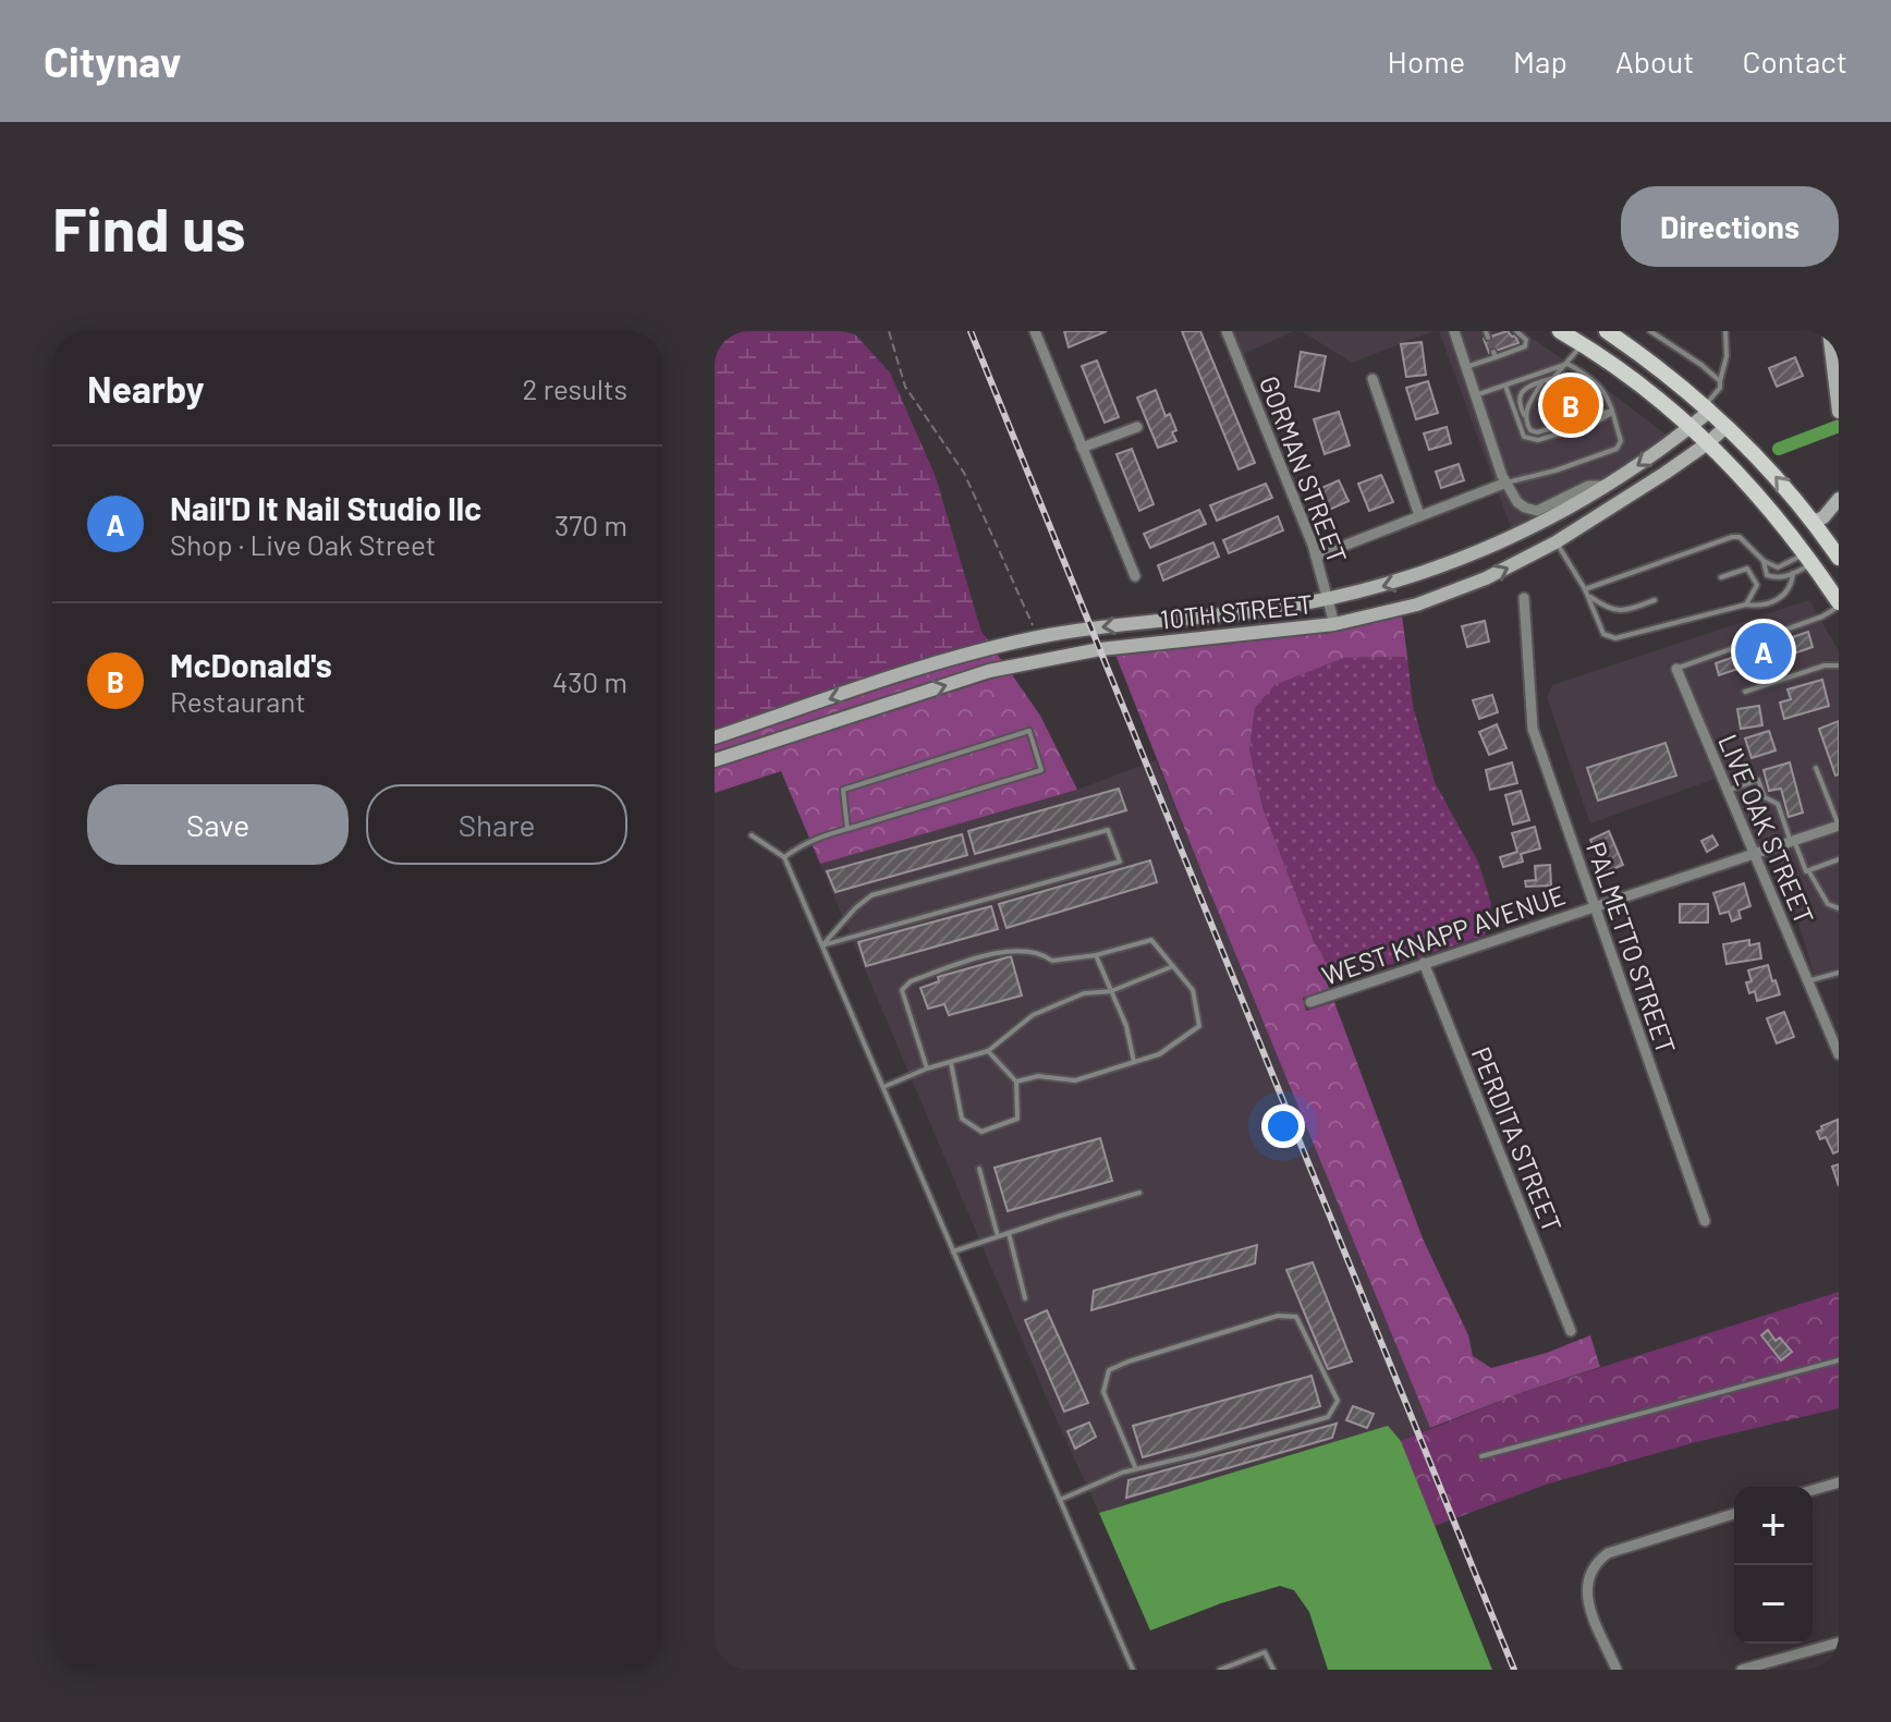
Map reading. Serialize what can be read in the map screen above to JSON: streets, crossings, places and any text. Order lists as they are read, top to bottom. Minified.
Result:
{"streets":{"street":["GORMAN STREET","10TH STREET","LIVE OAK STREET","WEST KNAPP AVENUE","PALMETTO STREET","PERDITA STREET"]},"crossings":[["GORMAN STREET","10TH STREET"],["LIVE OAK STREET","WEST KNAPP AVENUE"],["WEST KNAPP AVENUE","PALMETTO STREET"],["WEST KNAPP AVENUE","PERDITA STREET"]],"page":{"header":"Citynav","nav":["Home","Map","About","Contact"],"buttons":["Directions",["Save","Share"]],"title":"Find us","heading":["Nearby","2 results"],"pins":["B","A"],"list":[{"mark":"A","name":"Nail'D It Nail Studio llc","note":"Shop · Live Oak Street","value":"370 m"},{"mark":"B","name":"McDonald's","note":"Restaurant","value":"430 m"}],"map_buttons":["+","−"]}}
